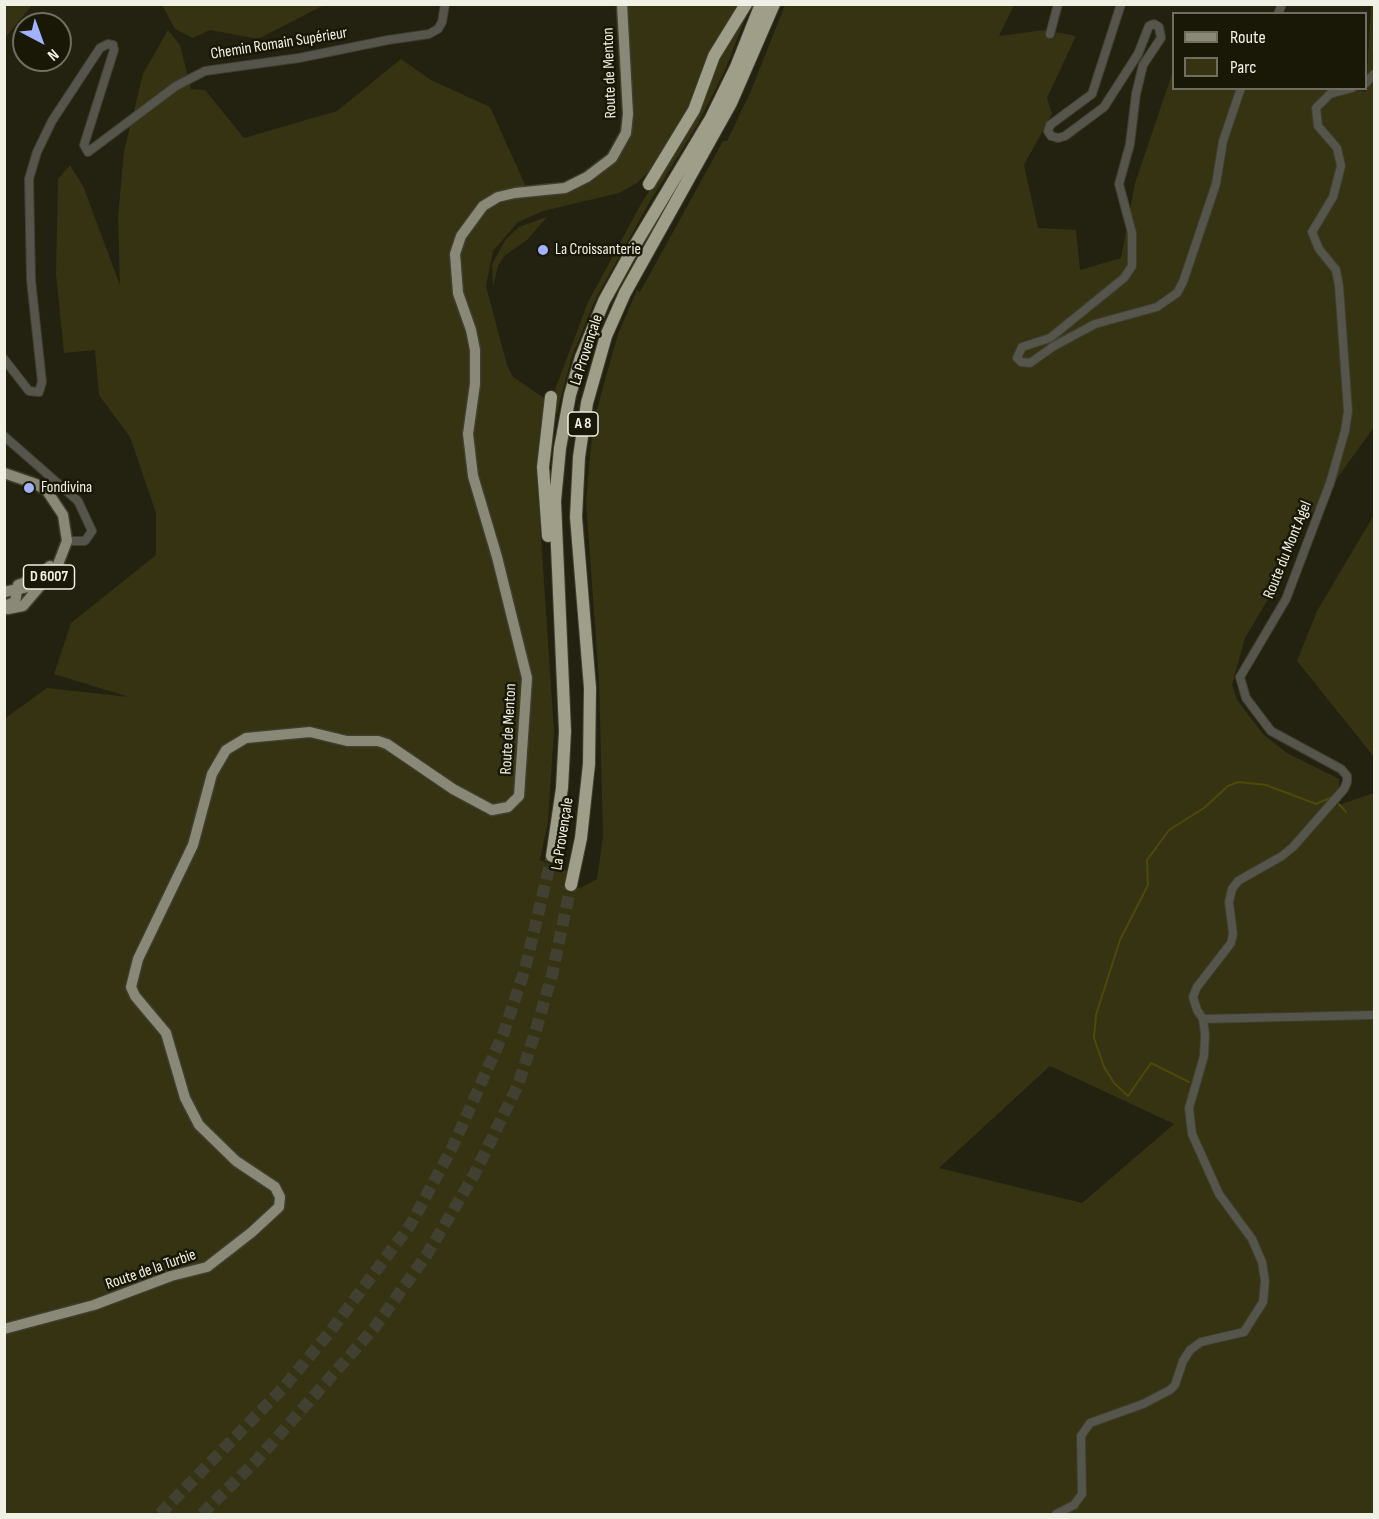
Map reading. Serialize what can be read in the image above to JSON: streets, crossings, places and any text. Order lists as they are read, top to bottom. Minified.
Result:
{"streets":{"highway":["La Provençale","A 8"],"main road":["Route de Menton","D 6007","Route de la Turbie"],"street":["Chemin Romain Supérieur","Route du Mont Agel"]},"crossings":[["Route de Menton","Route de la Turbie"]],"places":["La Croissanterie","Fondivina"],"legend":["Route","Parc"],"north":"bottom right"}
